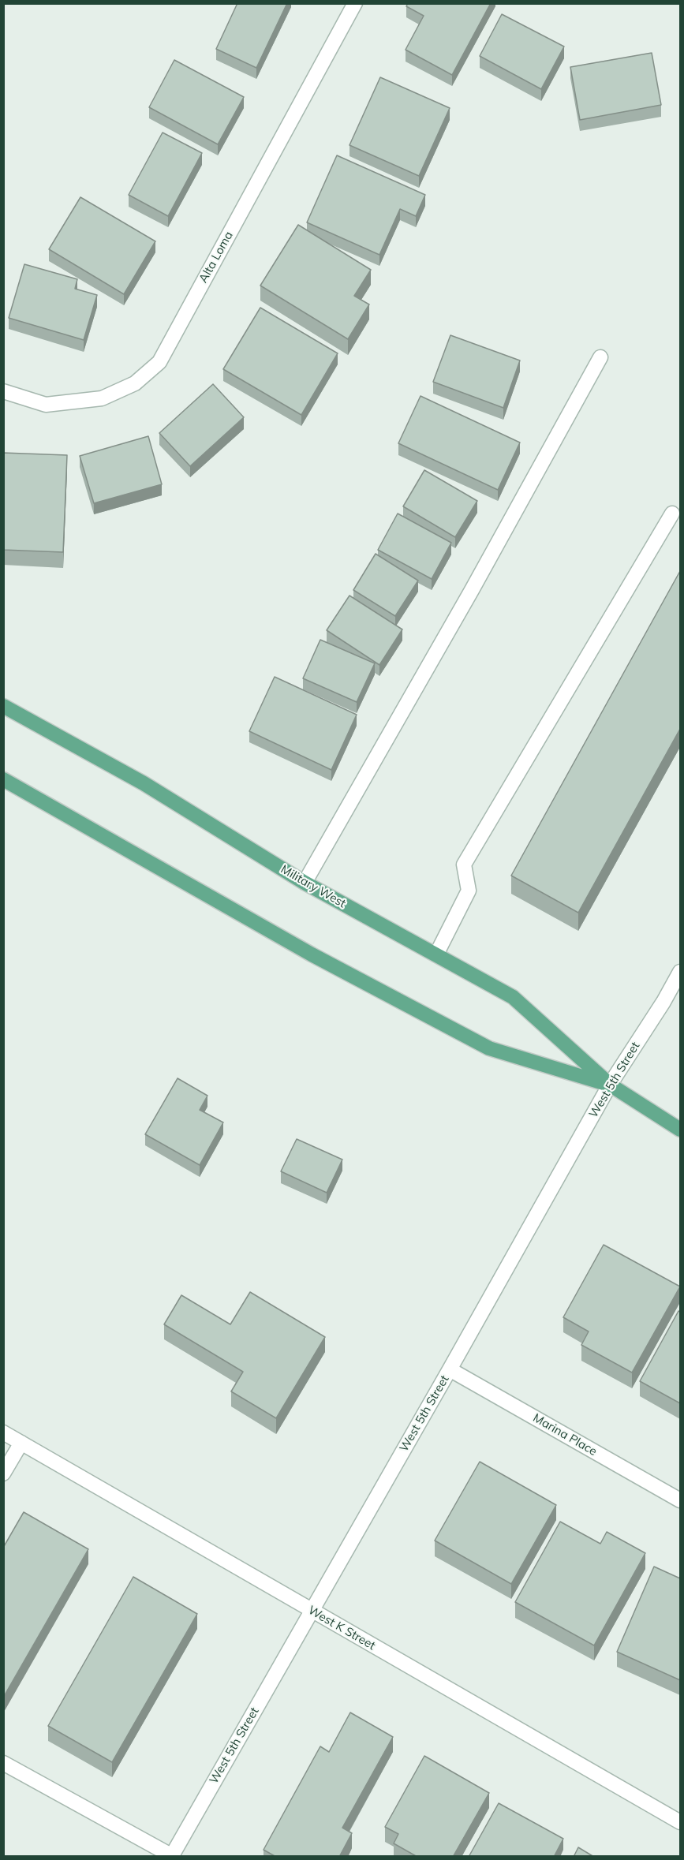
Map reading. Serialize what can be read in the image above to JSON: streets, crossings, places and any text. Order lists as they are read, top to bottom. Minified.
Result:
{"streets":{"main road":["Military West"],"street":["Alta Loma","West 5th Street","Marina Place","West K Street"]},"crossings":[["Military West","West 5th Street"],["West 5th Street","Marina Place"],["West 5th Street","West K Street"]]}
